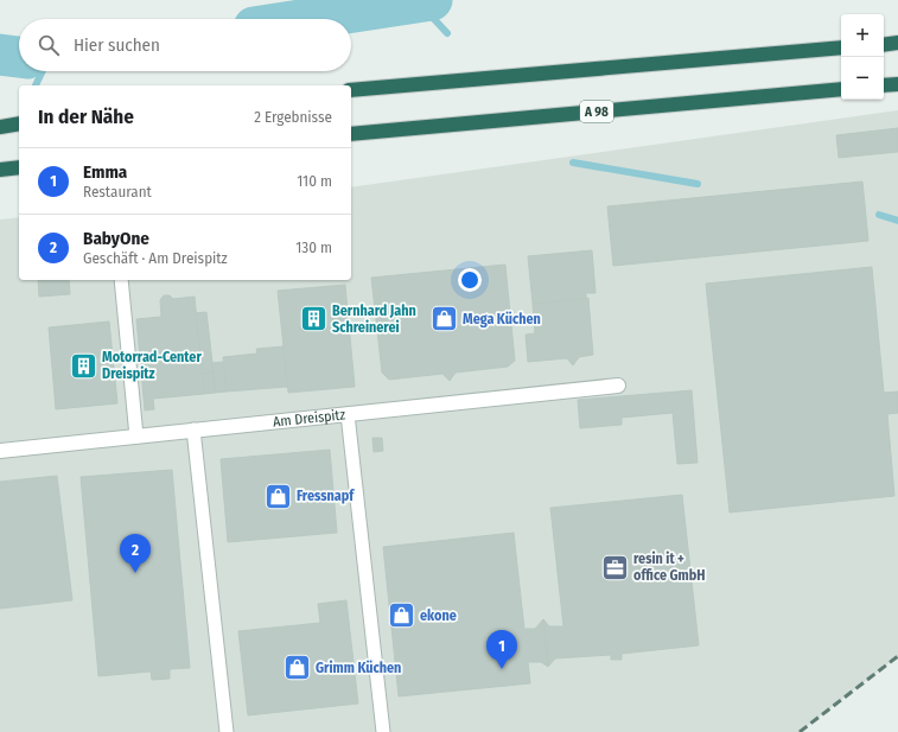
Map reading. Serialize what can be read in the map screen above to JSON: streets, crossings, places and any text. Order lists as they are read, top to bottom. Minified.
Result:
{"streets":{"highway":["A 98"],"street":["Am Dreispitz"]},"places":{"building":["Bernhard Jahn Schreinerei","Motorrad-Center Dreispitz"],"shop":["Mega Küchen","Fressnapf","ekone","Grimm Küchen"],"office":["resin it + office GmbH"]},"page":{"map_buttons":["+","−"],"search":"Hier suchen","heading":["In der Nähe","2 Ergebnisse"],"list":[{"mark":"1","name":"Emma","note":"Restaurant","value":"110 m"},{"mark":"2","name":"BabyOne","note":"Geschäft · Am Dreispitz","value":"130 m"}],"pins":["2","1"]}}
